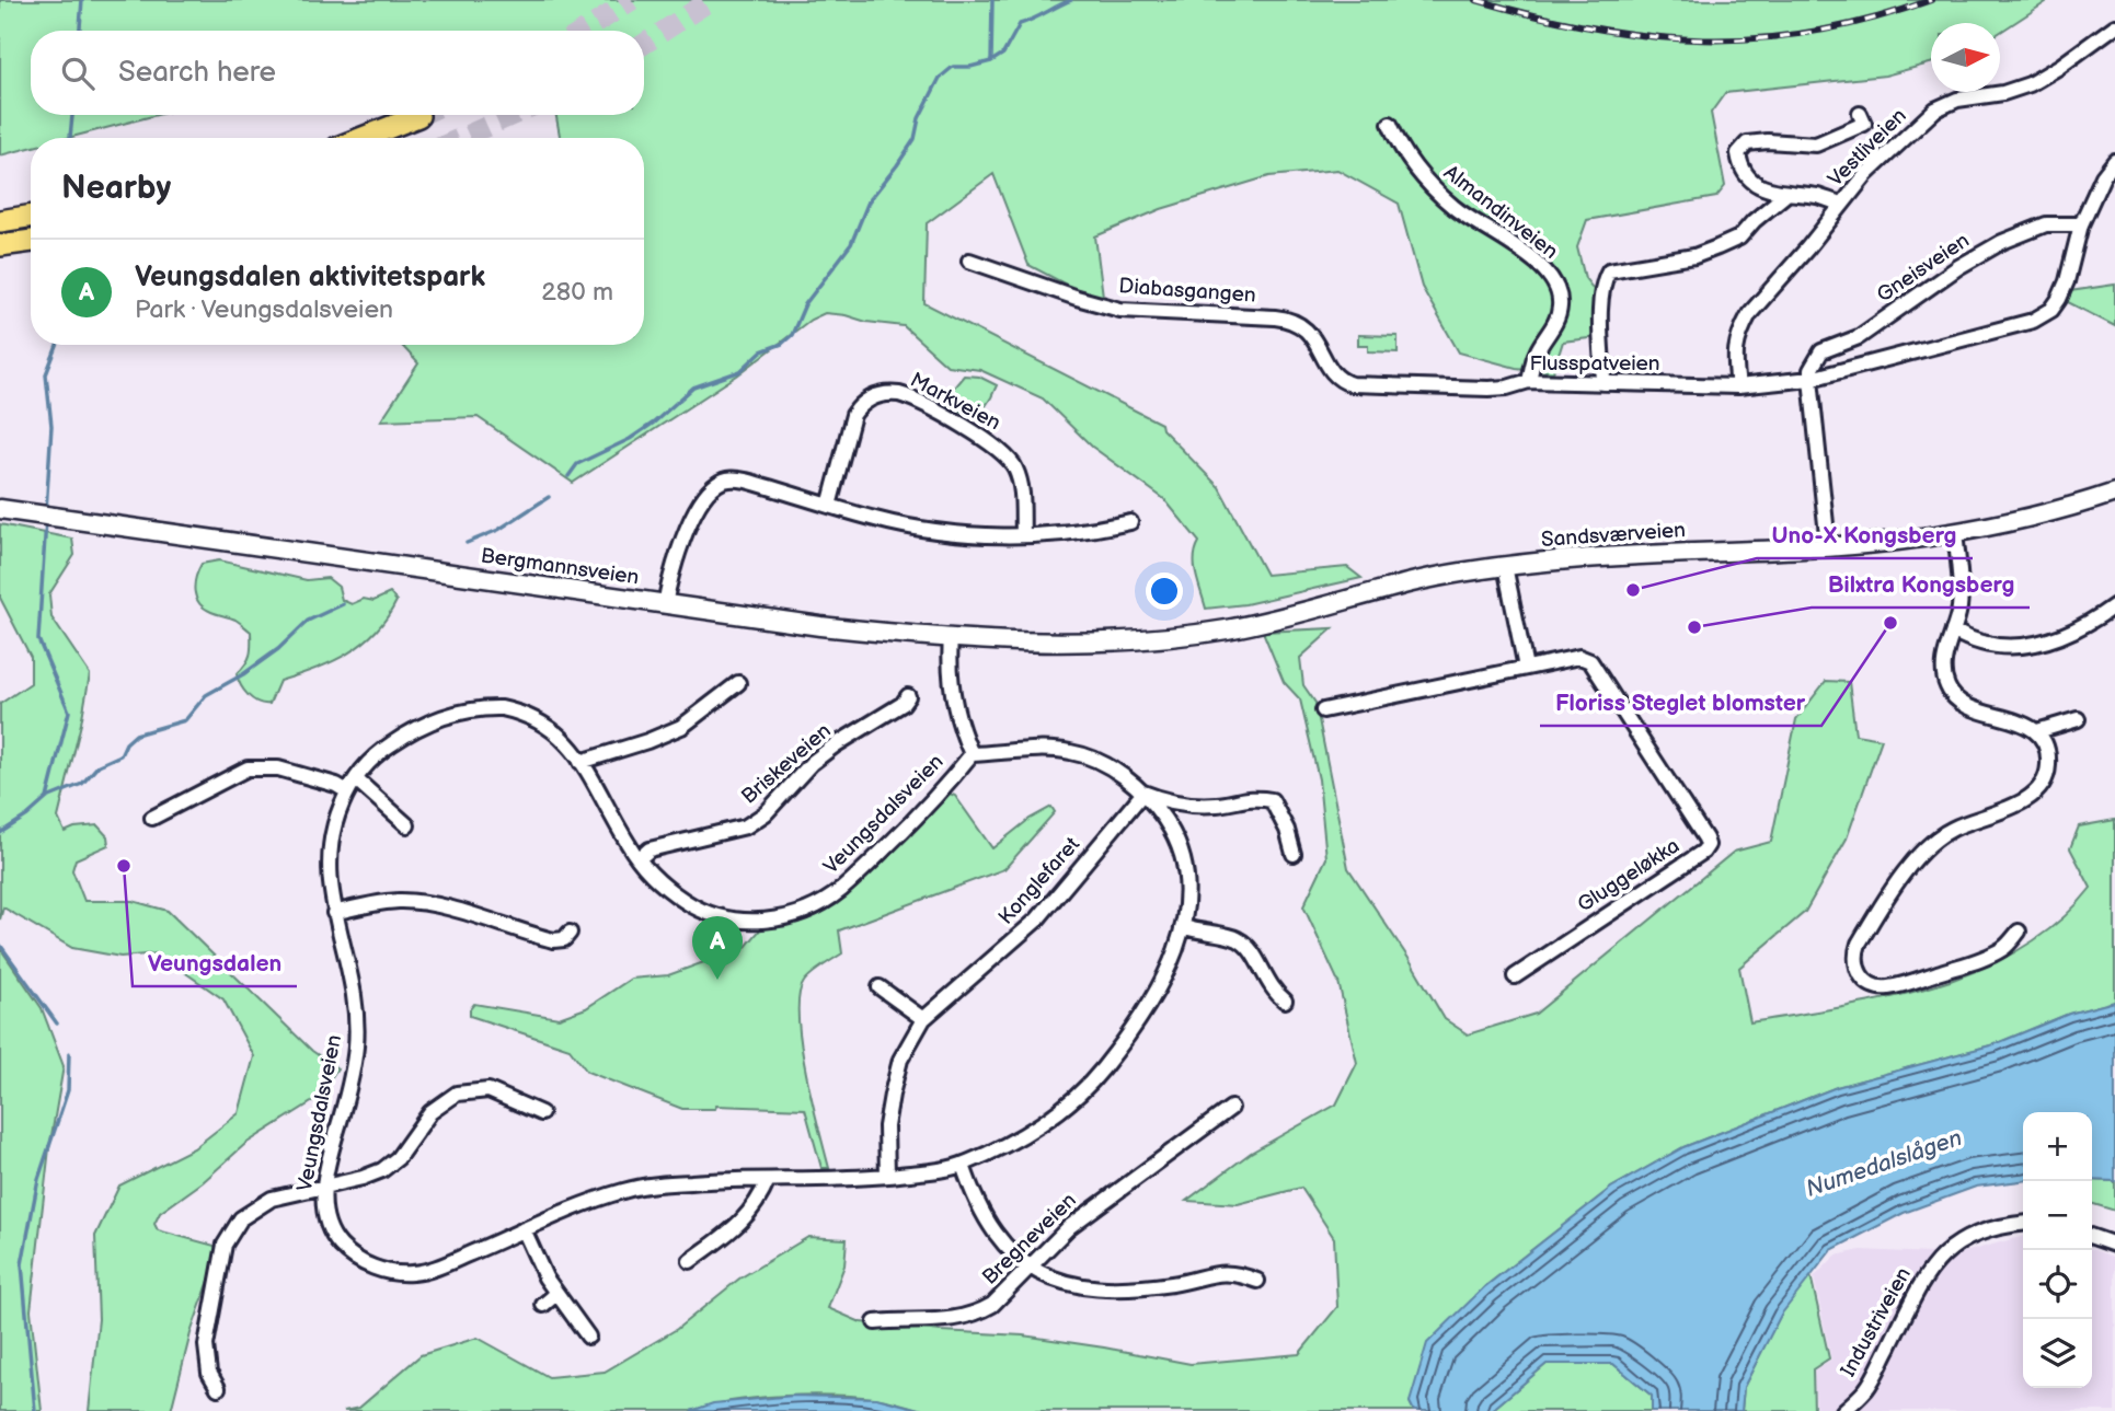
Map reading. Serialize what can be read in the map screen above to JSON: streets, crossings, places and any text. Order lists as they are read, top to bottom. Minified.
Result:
{"streets":{"main road":["Sandsværveien","Bergmannsveien"],"street":["Vestliveien","Almandinveien","Gneisveien","Diabasgangen","Flusspatveien","Markveien","Briskeveien","Veungsdalsveien","Gluggeløkka","Konglefaret","Bregneveien","Industriveien"]},"crossings":[["Vestliveien","Flusspatveien"],["Almandinveien","Flusspatveien"],["Gneisveien","Flusspatveien"],["Diabasgangen","Flusspatveien"],["Sandsværveien","Bergmannsveien"],["Bergmannsveien","Veungsdalsveien"],["Briskeveien","Veungsdalsveien"],["Veungsdalsveien","Konglefaret"]],"water":["Numedalslågen"],"places":["Uno-X Kongsberg","Floriss Steglet blomster","Bilxtra Kongsberg","Veungsdalen"],"north":"right","page":{"search":"Search here","heading":"Nearby","list":[{"mark":"A","name":"Veungsdalen aktivitetspark","note":"Park · Veungsdalsveien","value":"280 m"}],"pins":"A","map_buttons":["+","−"]}}
